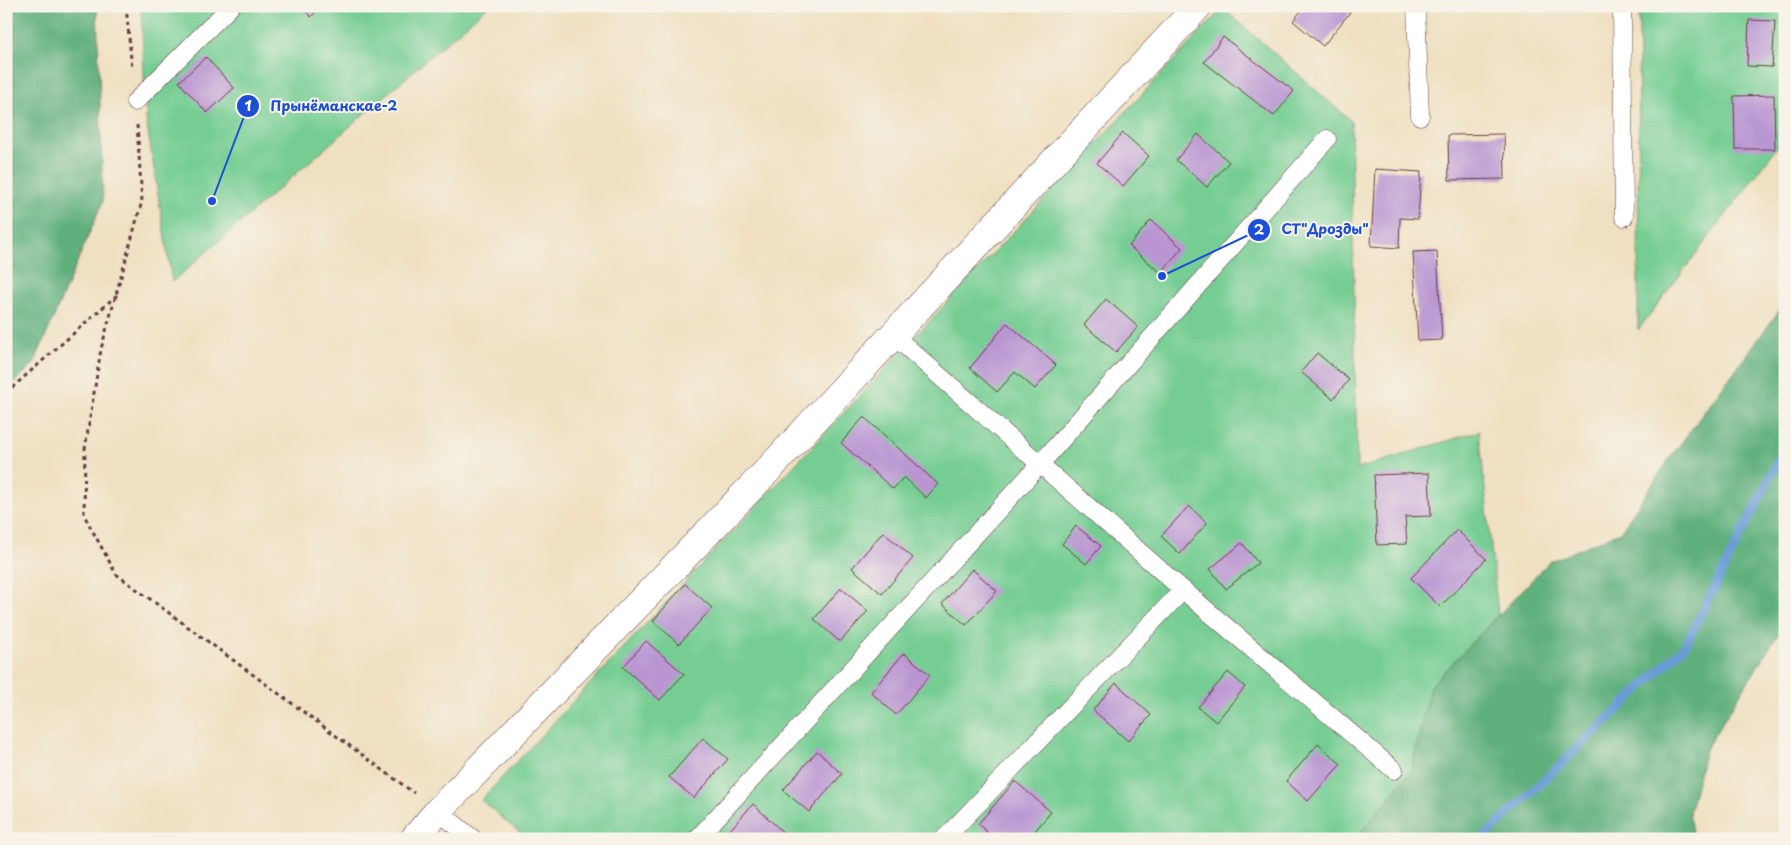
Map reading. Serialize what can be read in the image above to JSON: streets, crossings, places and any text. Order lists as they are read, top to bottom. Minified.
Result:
{"places":["Прынёманскае-2","СТ\"Дрозды\""]}
